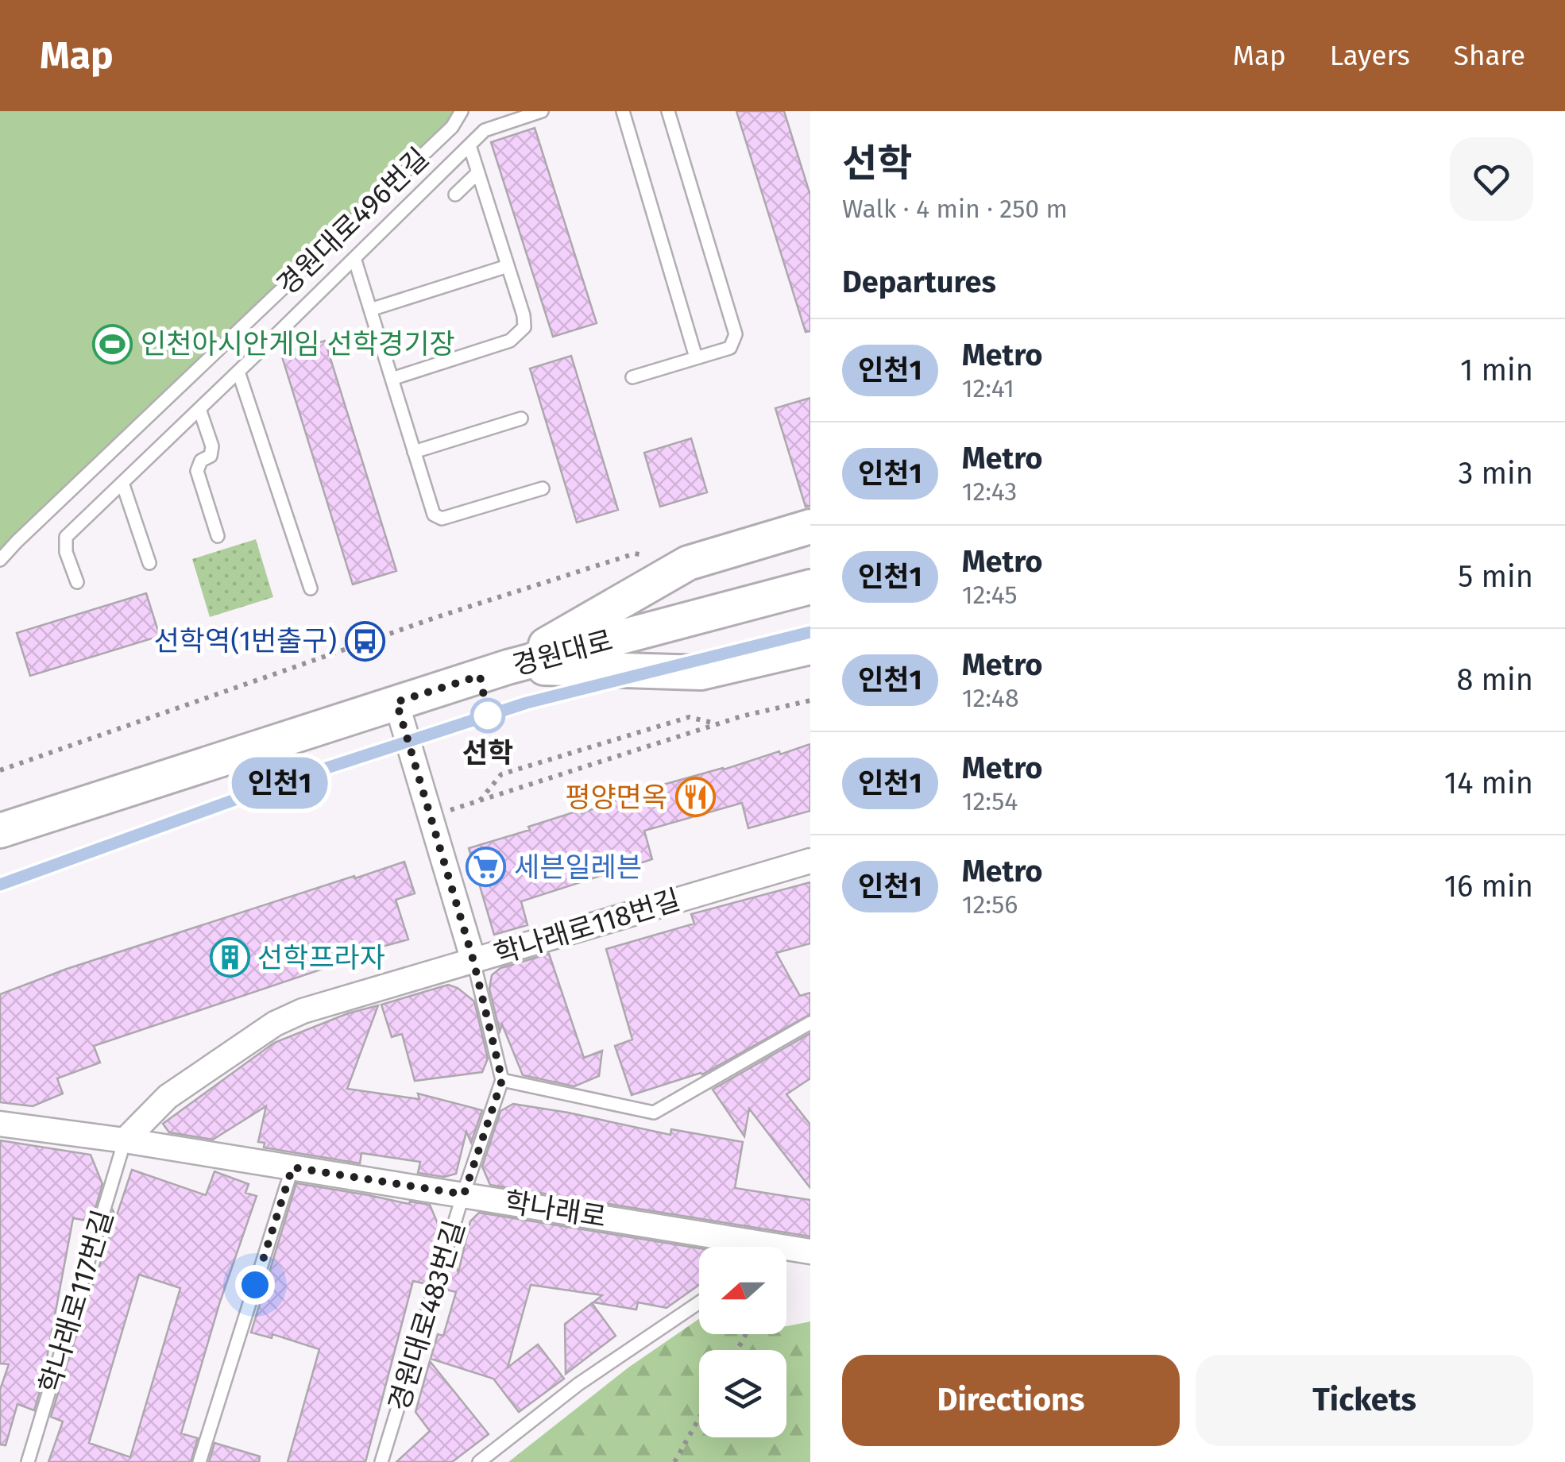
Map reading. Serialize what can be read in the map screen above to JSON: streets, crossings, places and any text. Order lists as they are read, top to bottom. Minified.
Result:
{"streets":{"main road":["경원대로"],"street":["학나래로118번길","학나래로"],"lane":["경원대로496번길","학나래로117번길","경원대로483번길"]},"crossings":[["학나래로118번길","학나래로"],["학나래로118번길","학나래로117번길"],["학나래로","학나래로117번길"],["학나래로","경원대로483번길"]],"places":{"sports":["인천아시안게임 선학경기장"],"bus stop":["선학역(1번출구)"],"other":["선학"],"restaurant":["평양면옥"],"supermarket":["세븐일레븐"],"building":["선학프라자"]},"lines":["metro line 인천1"],"north":"left","page":{"header":"Map","nav":["Map","Layers","Share"],"on_map":"인천1","heading":[["선학","Walk · 4 min · 250 m"],"Departures"],"list":[{"mark":"인천1","name":"Metro","note":"12:41","value":"1 min"},{"mark":"인천1","name":"Metro","note":"12:43","value":"3 min"},{"mark":"인천1","name":"Metro","note":"12:45","value":"5 min"},{"mark":"인천1","name":"Metro","note":"12:48","value":"8 min"},{"mark":"인천1","name":"Metro","note":"12:54","value":"14 min"},{"mark":"인천1","name":"Metro","note":"12:56","value":"16 min"}],"buttons":["Directions","Tickets"]}}
